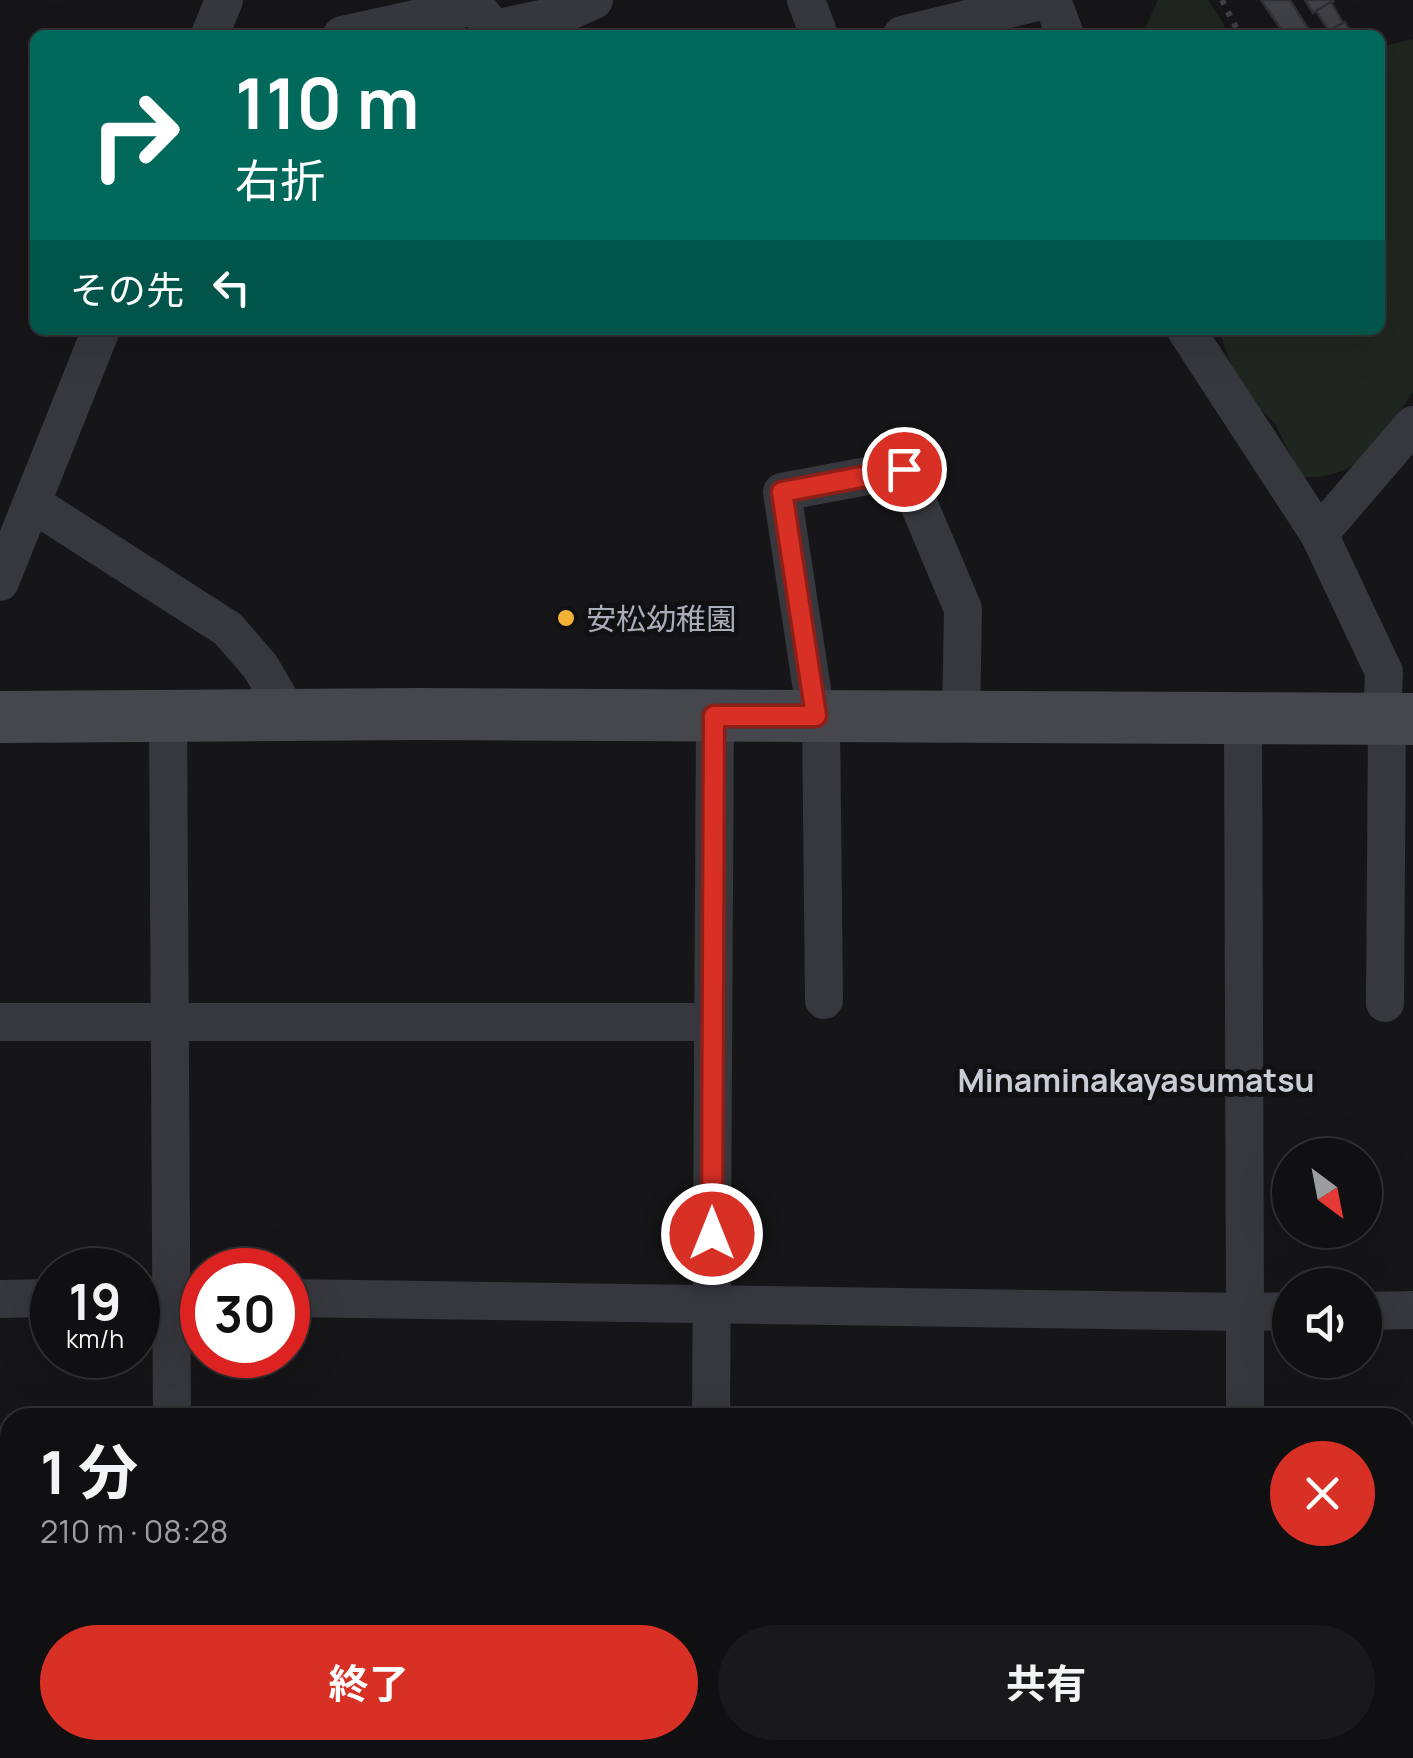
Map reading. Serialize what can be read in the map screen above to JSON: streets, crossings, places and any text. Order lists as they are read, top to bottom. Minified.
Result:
{"districts":["Minaminakayasumatsu"],"places":["安松幼稚園"],"north":"bottom right","page":{"turn":["110 m","右折"],"then":"その先","speed":"19 km/h","limit":"30","heading":["1 分","210 m · 08:28"],"buttons":["終了","共有"]}}
